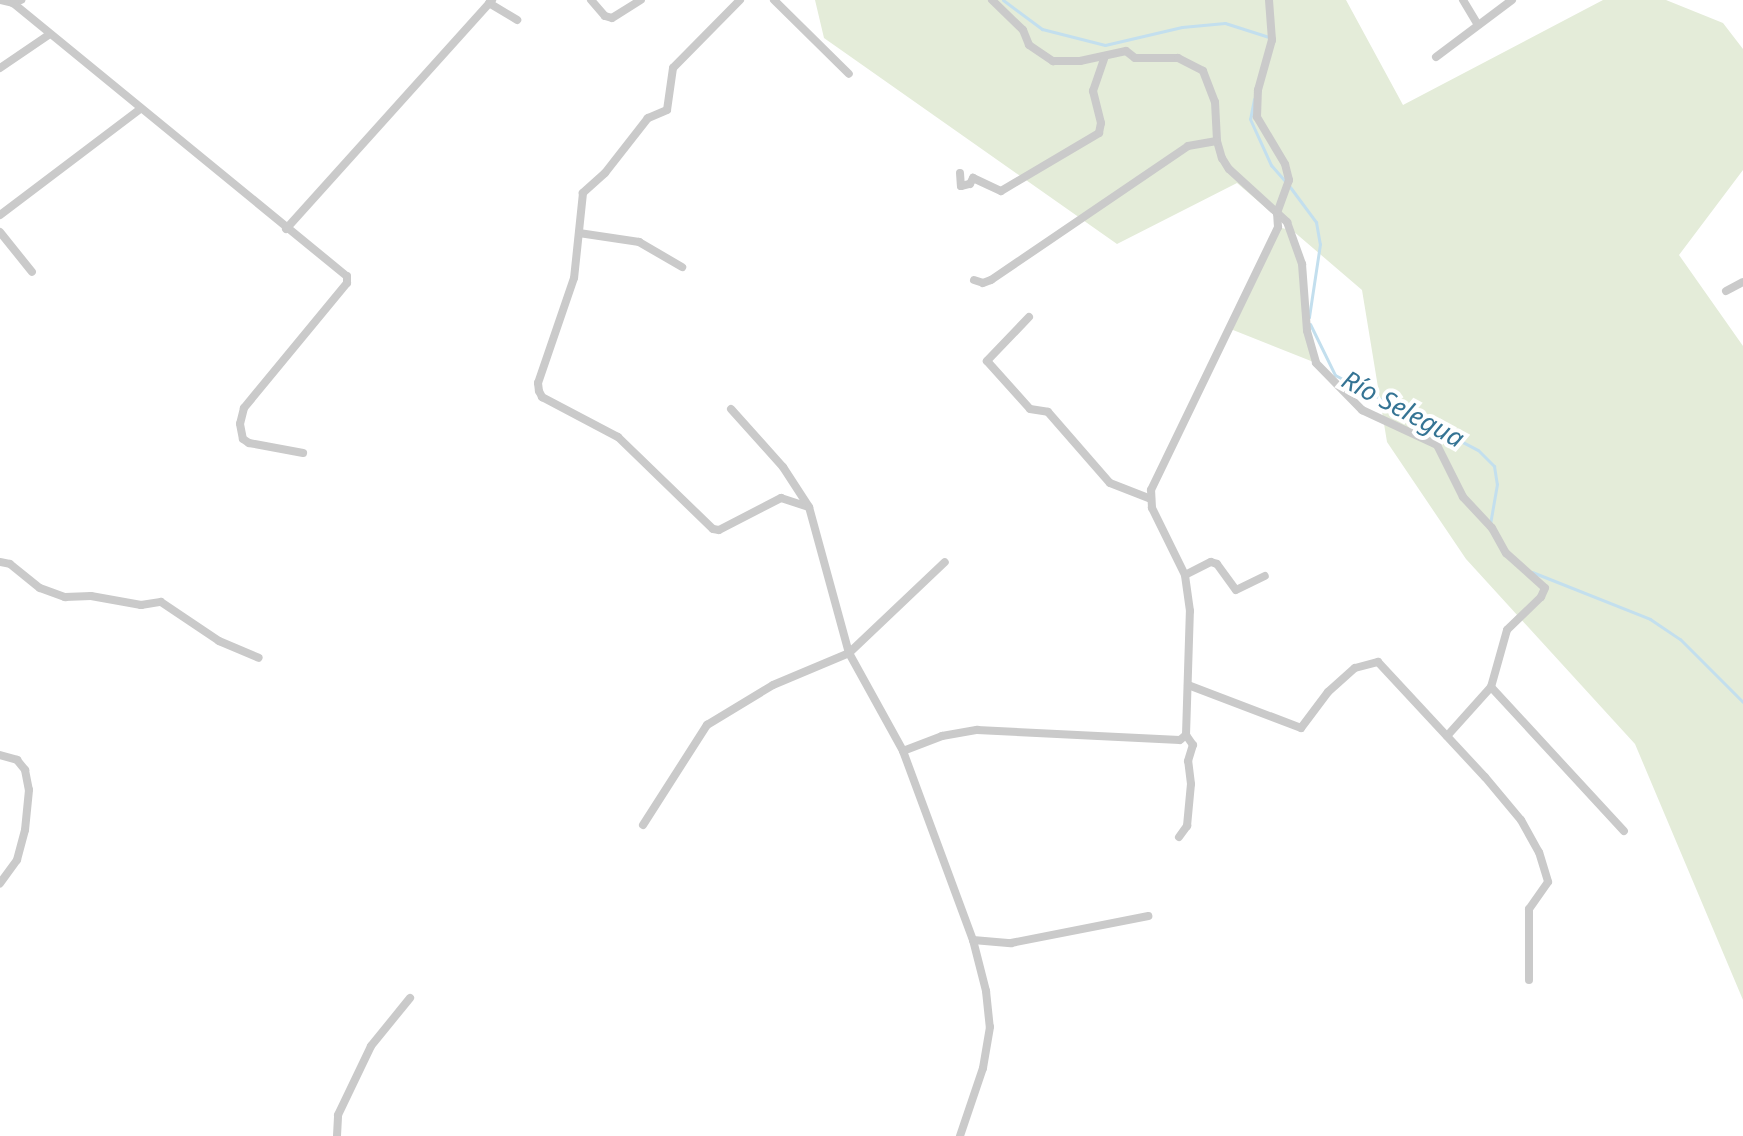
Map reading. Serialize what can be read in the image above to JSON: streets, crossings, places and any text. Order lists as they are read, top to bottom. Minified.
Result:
{"water":["Río Selegua"]}
